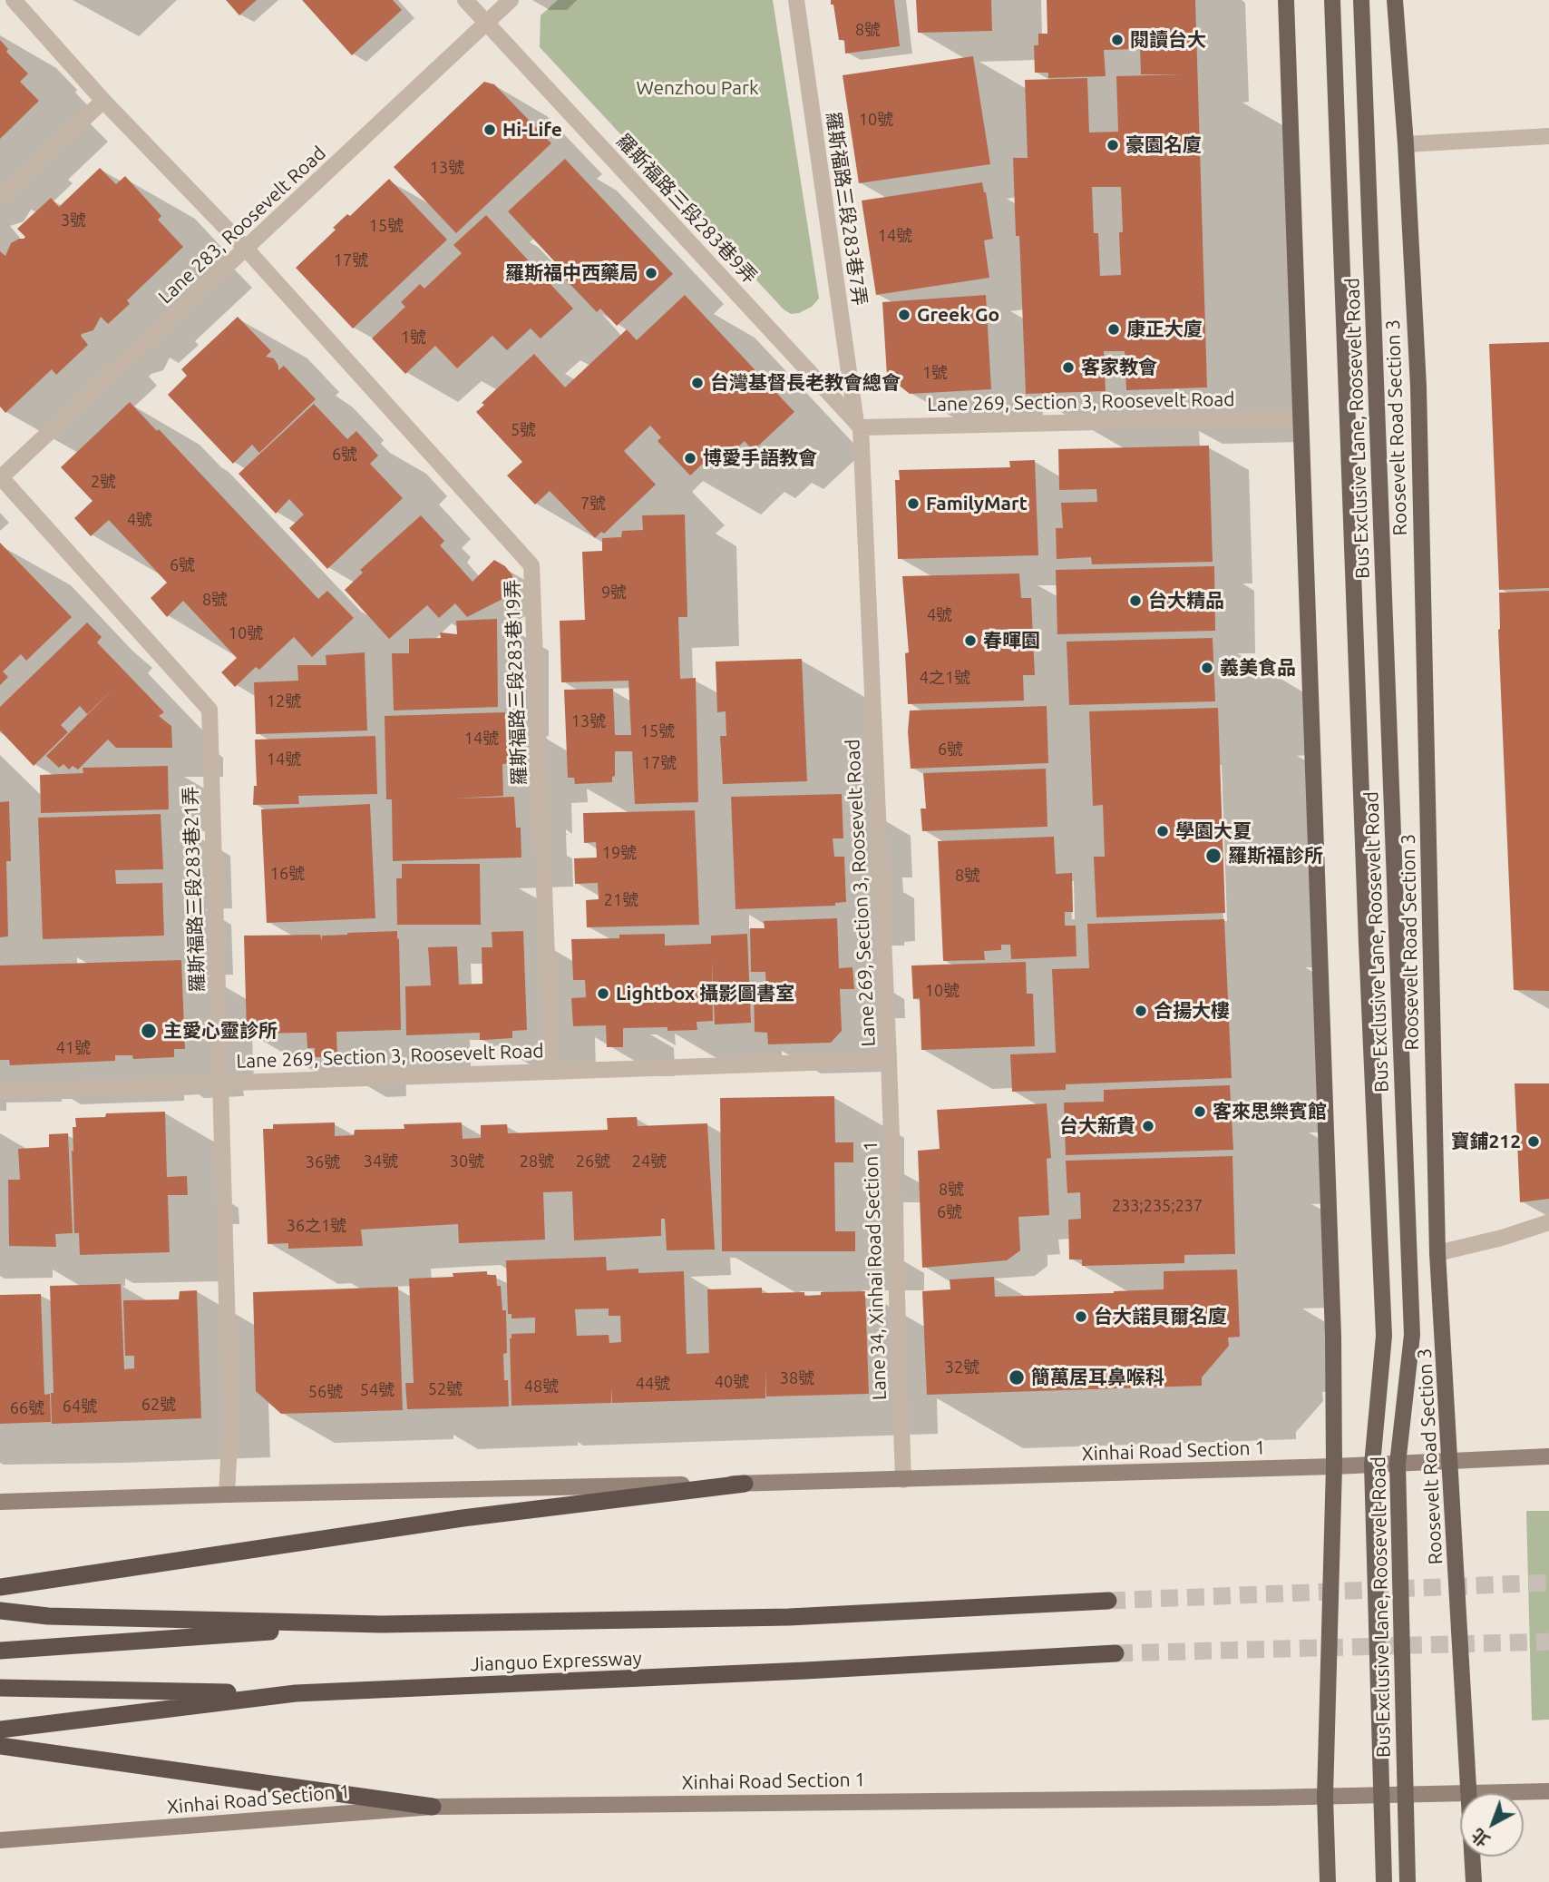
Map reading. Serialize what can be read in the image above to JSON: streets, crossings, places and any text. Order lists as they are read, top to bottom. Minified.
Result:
{"streets":{"highway":["Jianguo Expressway"],"main road":["Roosevelt Road Section 3","Bus Exclusive Lane, Roosevelt Road","Xinhai Road Section 1"],"street":["羅斯福路三段283巷9弄","羅斯福路三段283巷7弄","Lane 283, Roosevelt Road","Lane 269, Section 3, Roosevelt Road","羅斯福路三段283巷19弄","羅斯福路三段283巷21弄","Lane 34, Xinhai Road Section 1"]},"crossings":[["羅斯福路三段283巷9弄","羅斯福路三段283巷7弄"],["羅斯福路三段283巷9弄","Lane 283, Roosevelt Road"],["羅斯福路三段283巷9弄","Lane 269, Section 3, Roosevelt Road"],["羅斯福路三段283巷7弄","Lane 269, Section 3, Roosevelt Road"],["Lane 283, Roosevelt Road","羅斯福路三段283巷19弄"],["Lane 283, Roosevelt Road","羅斯福路三段283巷21弄"],["Lane 269, Section 3, Roosevelt Road","羅斯福路三段283巷19弄"],["Lane 269, Section 3, Roosevelt Road","羅斯福路三段283巷21弄"],["Lane 269, Section 3, Roosevelt Road","Lane 34, Xinhai Road Section 1"],["Roosevelt Road Section 3","Xinhai Road Section 1"],["Bus Exclusive Lane, Roosevelt Road","Xinhai Road Section 1"],["羅斯福路三段283巷21弄","Xinhai Road Section 1"],["Lane 34, Xinhai Road Section 1","Xinhai Road Section 1"]],"parks":["Wenzhou Park"],"places":["閱讀台大","Hi-Life","豪園名廈","羅斯福中西藥局","Greek Go","康正大廈","客家教會","台灣基督長老教會總會","博愛手語教會","FamilyMart","台大精品","春暉園","義美食品","學園大夏","羅斯福診所","Lightbox 攝影圖書室","合揚大樓","主愛心靈診所","客來思樂賓館","台大新貴","寶鋪212","台大諾貝爾名廈","簡萬居耳鼻喉科"],"house_numbers":["8號","10號","13號","3號","15號","14號","17號","1號","1號","5號","6號","2號","7號","4號","6號","9號","8號","4號","10號","4之1號","12號","13號","15號","14號","6號","14號","17號","19號","16號","8號","21號","10號","41號","34號","30號","28號","26號","24號","36號","8號","233;235;237","6號","36之1號","32號","38號","40號","44號","48號","52號","54號","56號","62號","64號","66號"],"north":"bottom left"}
